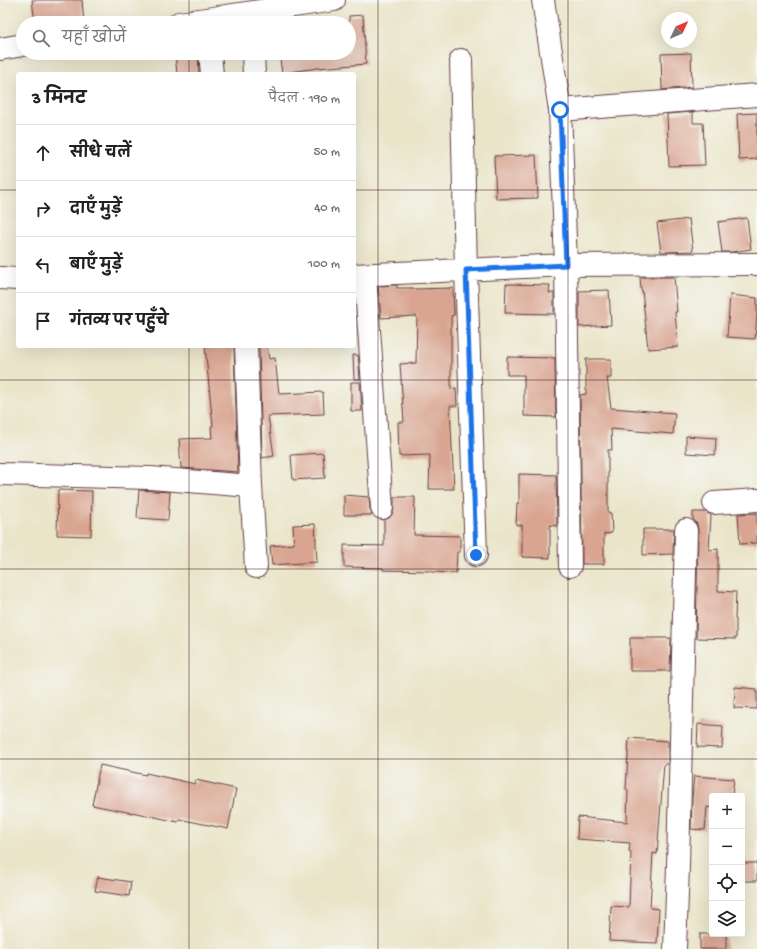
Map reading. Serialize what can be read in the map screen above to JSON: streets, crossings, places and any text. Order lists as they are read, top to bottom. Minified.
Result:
{"north":"top right","page":{"search":"यहाँ खोजें","heading":["3 मिनट","पैदल · 190 m"],"list":[["सीधे चलें","50 m"],["दाएँ मुड़ें","40 m"],["बाएँ मुड़ें","100 m"],"गंतव्य पर पहुँचे"],"map_buttons":["+","−"]}}
